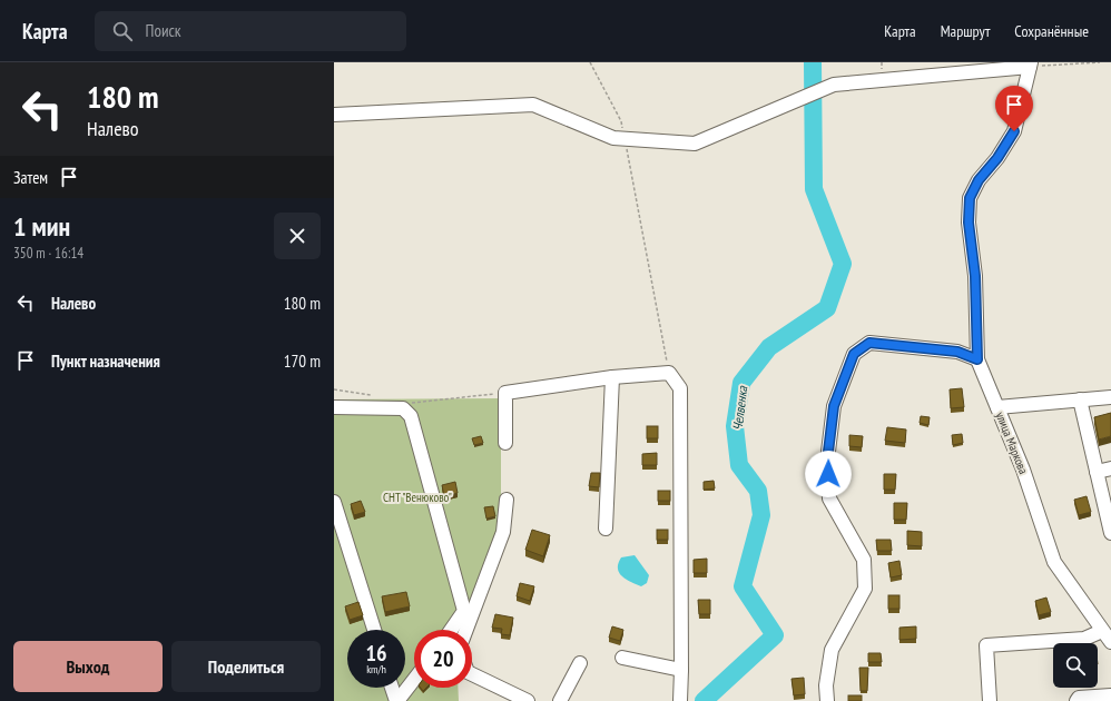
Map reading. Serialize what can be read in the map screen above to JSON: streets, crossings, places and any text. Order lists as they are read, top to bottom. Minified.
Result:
{"streets":{"street":["улица Маркова"]},"water":["Челвенка"],"parks":["СНТ \"Венюково\""],"page":{"header":"Карта","search":"Поиск","nav":["Карта","Маршрут","Сохранённые"],"turn":["180 m","Налево"],"then":"Затем","heading":["1 мин","350 m · 16:14"],"list":[{"name":"Налево","value":"180 m"},{"name":"Пункт назначения","value":"170 m"}],"speed":"16 km/h","limit":"20","buttons":["Выход","Поделиться"]}}
